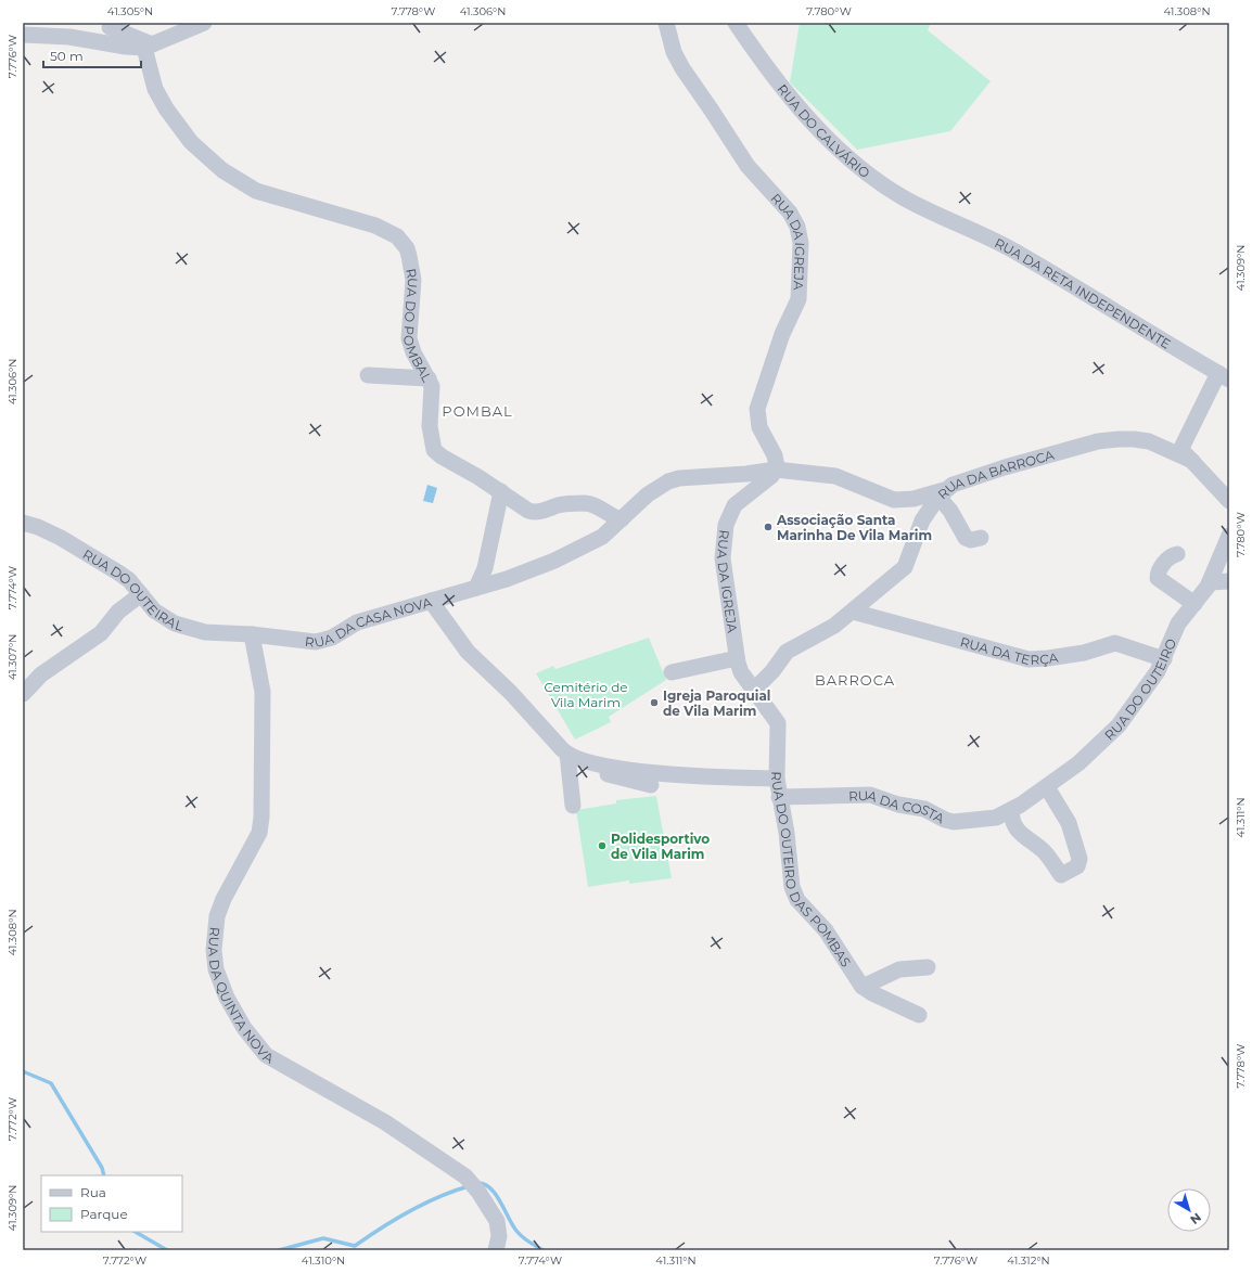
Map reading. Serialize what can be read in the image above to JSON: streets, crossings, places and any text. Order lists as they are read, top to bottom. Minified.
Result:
{"streets":{"street":["RUA DO CALVÁRIO","RUA DA IGREJA","RUA DA RETA INDEPENDENTE","RUA DO POMBAL","RUA DA BARROCA","RUA DO OUTEIRAL","RUA DA CASA NOVA","RUA DA TERÇA","RUA DO OUTEIRO","RUA DA COSTA","RUA DO OUTEIRO DAS POMBAS","RUA DA QUINTA NOVA"]},"crossings":[["RUA DO CALVÁRIO","RUA DA RETA INDEPENDENTE"],["RUA DA IGREJA","RUA DA BARROCA"],["RUA DA IGREJA","RUA DO OUTEIRO DAS POMBAS"],["RUA DO POMBAL","RUA DA CASA NOVA"],["RUA DA BARROCA","RUA DA TERÇA"],["RUA DA BARROCA","RUA DO OUTEIRO DAS POMBAS"],["RUA DO OUTEIRAL","RUA DA CASA NOVA"],["RUA DO OUTEIRAL","RUA DA QUINTA NOVA"],["RUA DA CASA NOVA","RUA DA QUINTA NOVA"],["RUA DA TERÇA","RUA DO OUTEIRO"],["RUA DO OUTEIRO","RUA DA COSTA"],["RUA DA COSTA","RUA DO OUTEIRO DAS POMBAS"]],"districts":["POMBAL","BARROCA"],"parks":["Cemitério de Vila Marim"],"places":["Associação Santa Marinha De Vila Marim","Igreja Paroquial de Vila Marim","Polidesportivo de Vila Marim"],"legend":["Rua","Parque"],"scale_bar":"50 m","north":"bottom right","coordinates":["41.305°N","7.778°W","41.306°N","7.780°W","41.308°N","7.776°W","41.309°N","7.774°W","41.307°N","41.311°N","7.772°W","41.310°N","41.312°N"]}
